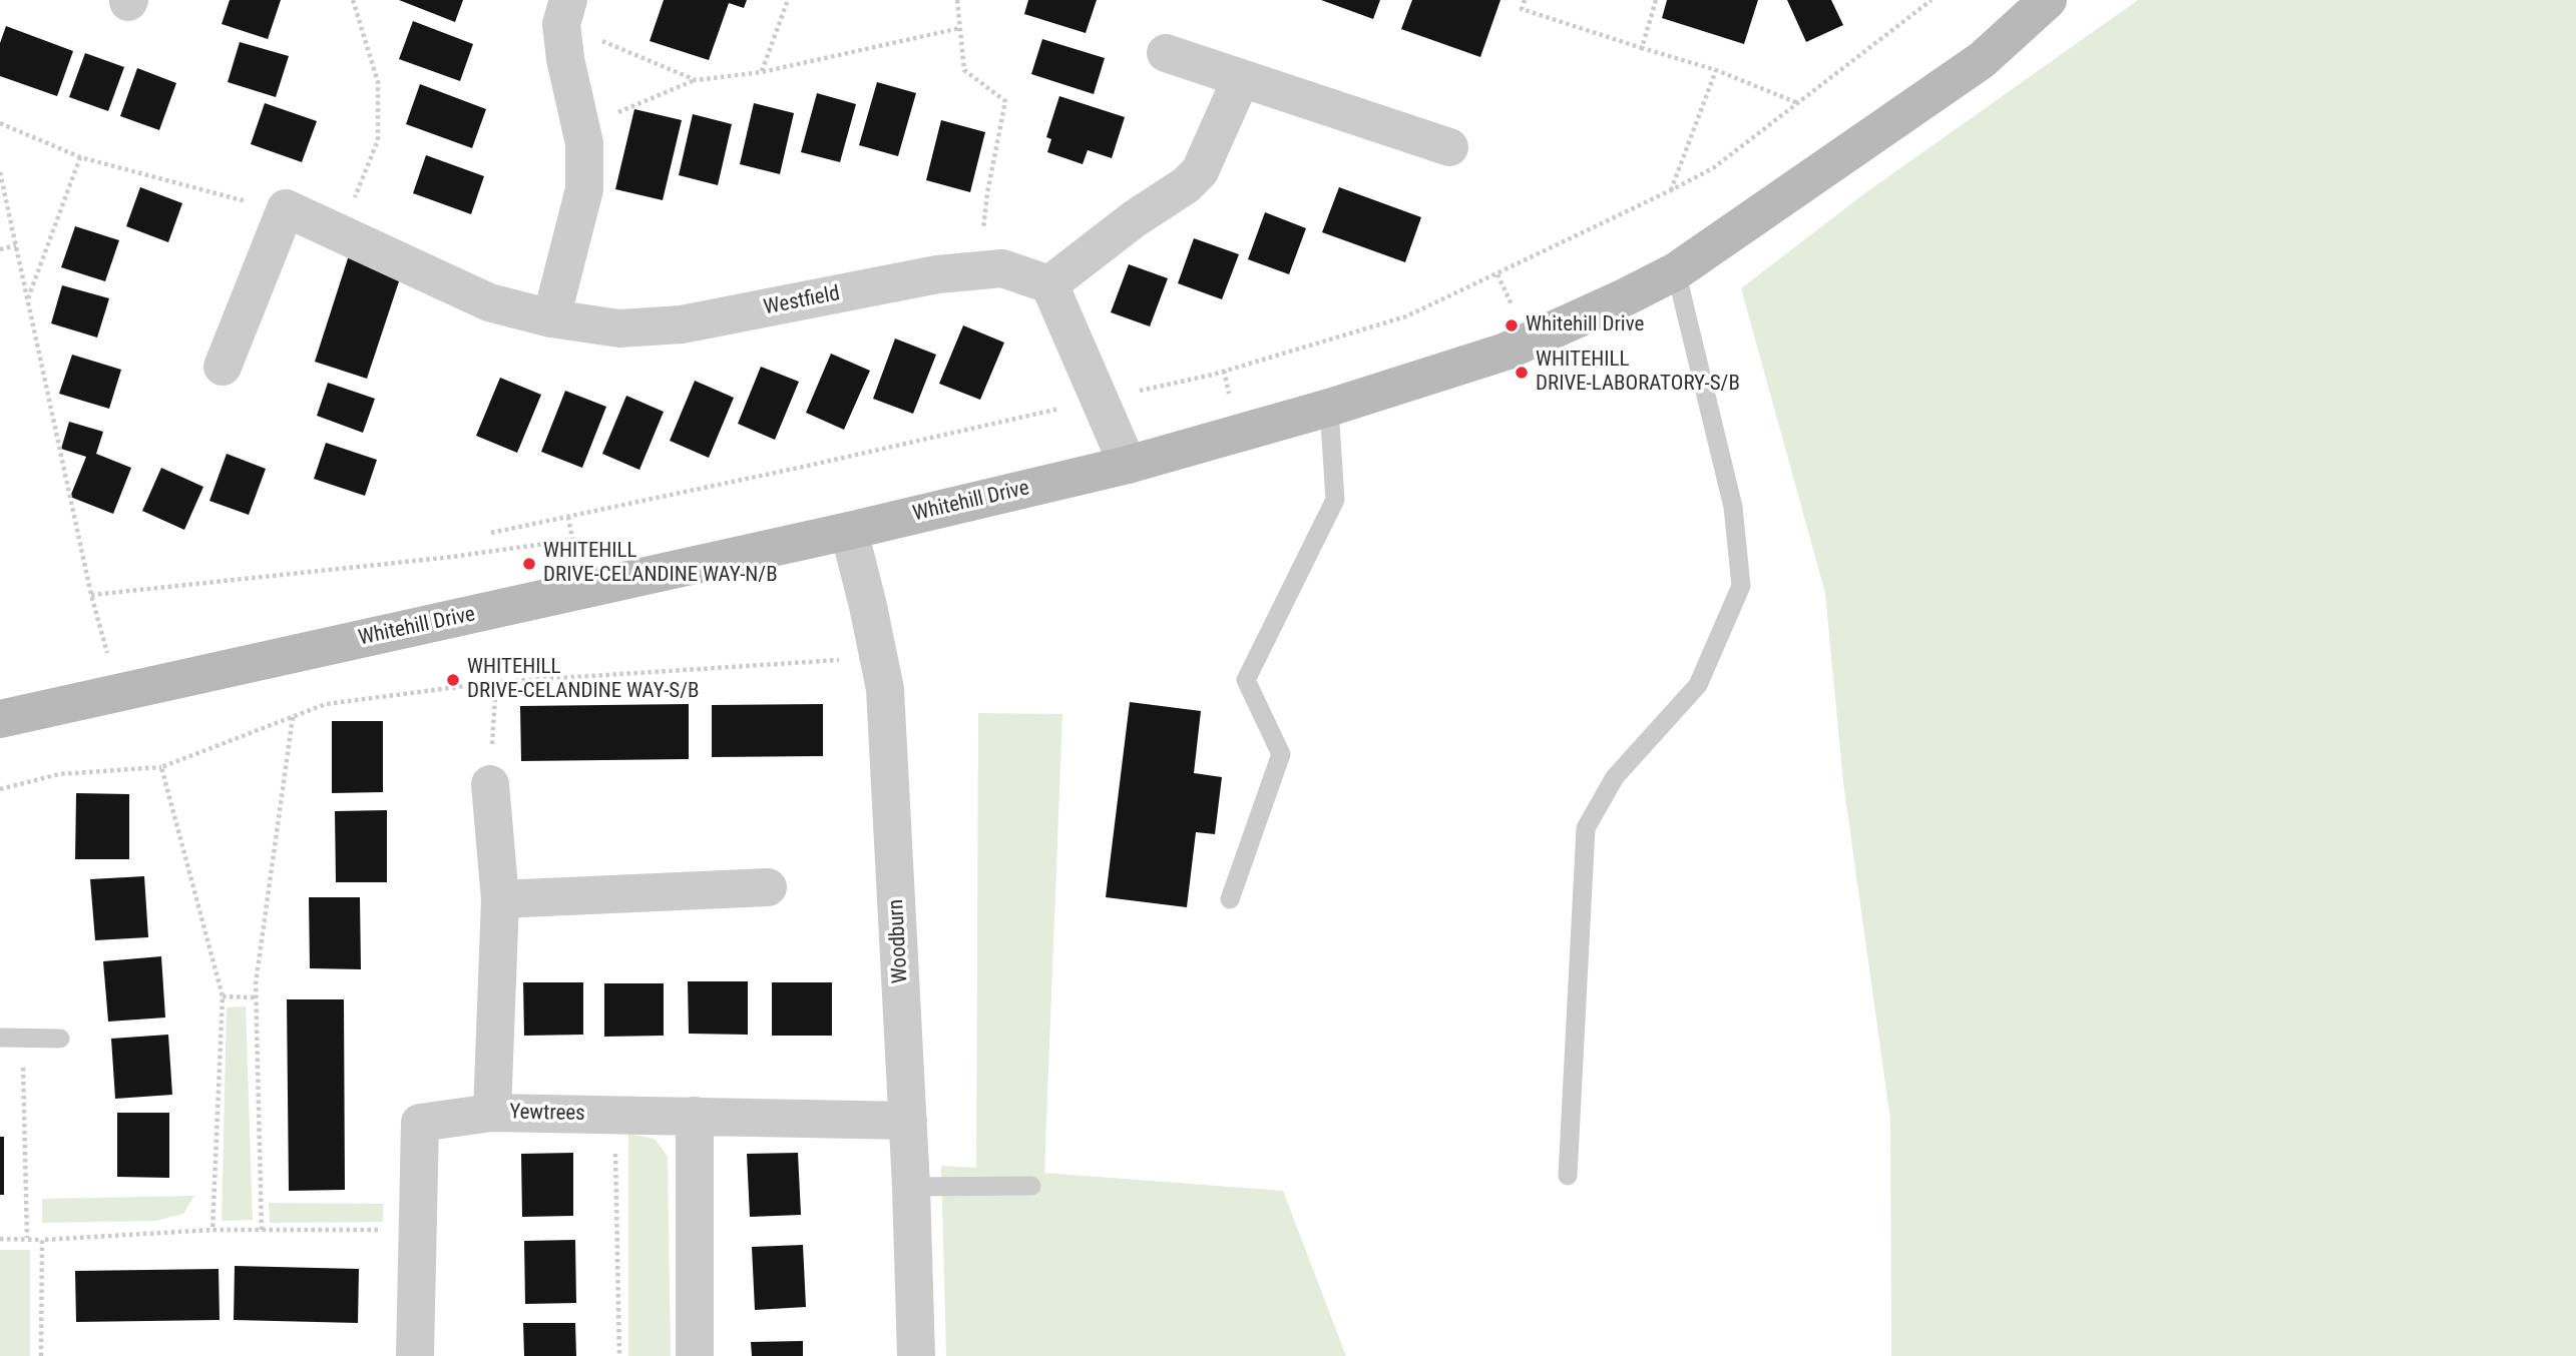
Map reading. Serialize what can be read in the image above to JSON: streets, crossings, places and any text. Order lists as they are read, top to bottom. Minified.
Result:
{"streets":{"street":["Westfield","Whitehill Drive","Woodburn","Yewtrees"]},"crossings":[["Whitehill Drive","Woodburn"],["Woodburn","Yewtrees"]],"places":["Whitehill Drive","WHITEHILL DRIVE-LABORATORY-S/B","WHITEHILL DRIVE-CELANDINE WAY-N/B","WHITEHILL DRIVE-CELANDINE WAY-S/B"]}
